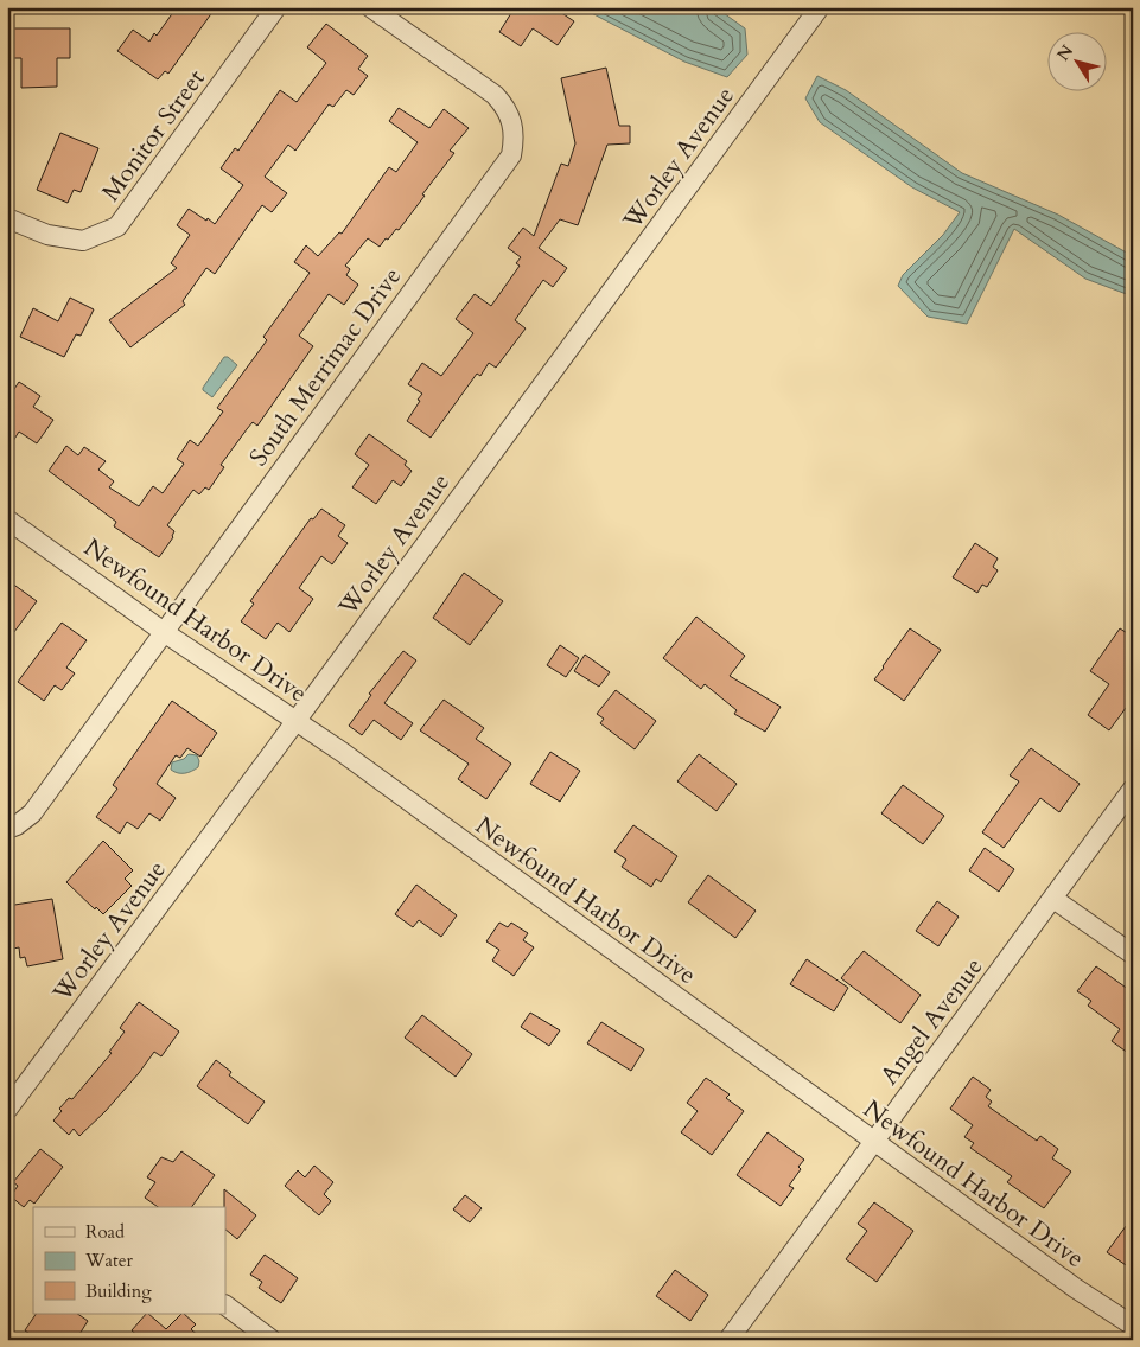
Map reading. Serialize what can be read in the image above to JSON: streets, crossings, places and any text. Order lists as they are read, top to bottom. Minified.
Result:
{"streets":{"street":["Monitor Street","Worley Avenue","South Merrimac Drive","Newfound Harbor Drive","Angel Avenue"]},"crossings":[["Worley Avenue","Newfound Harbor Drive"],["South Merrimac Drive","Newfound Harbor Drive"],["Newfound Harbor Drive","Angel Avenue"]],"legend":["Road","Water","Building"],"north":"top left"}
